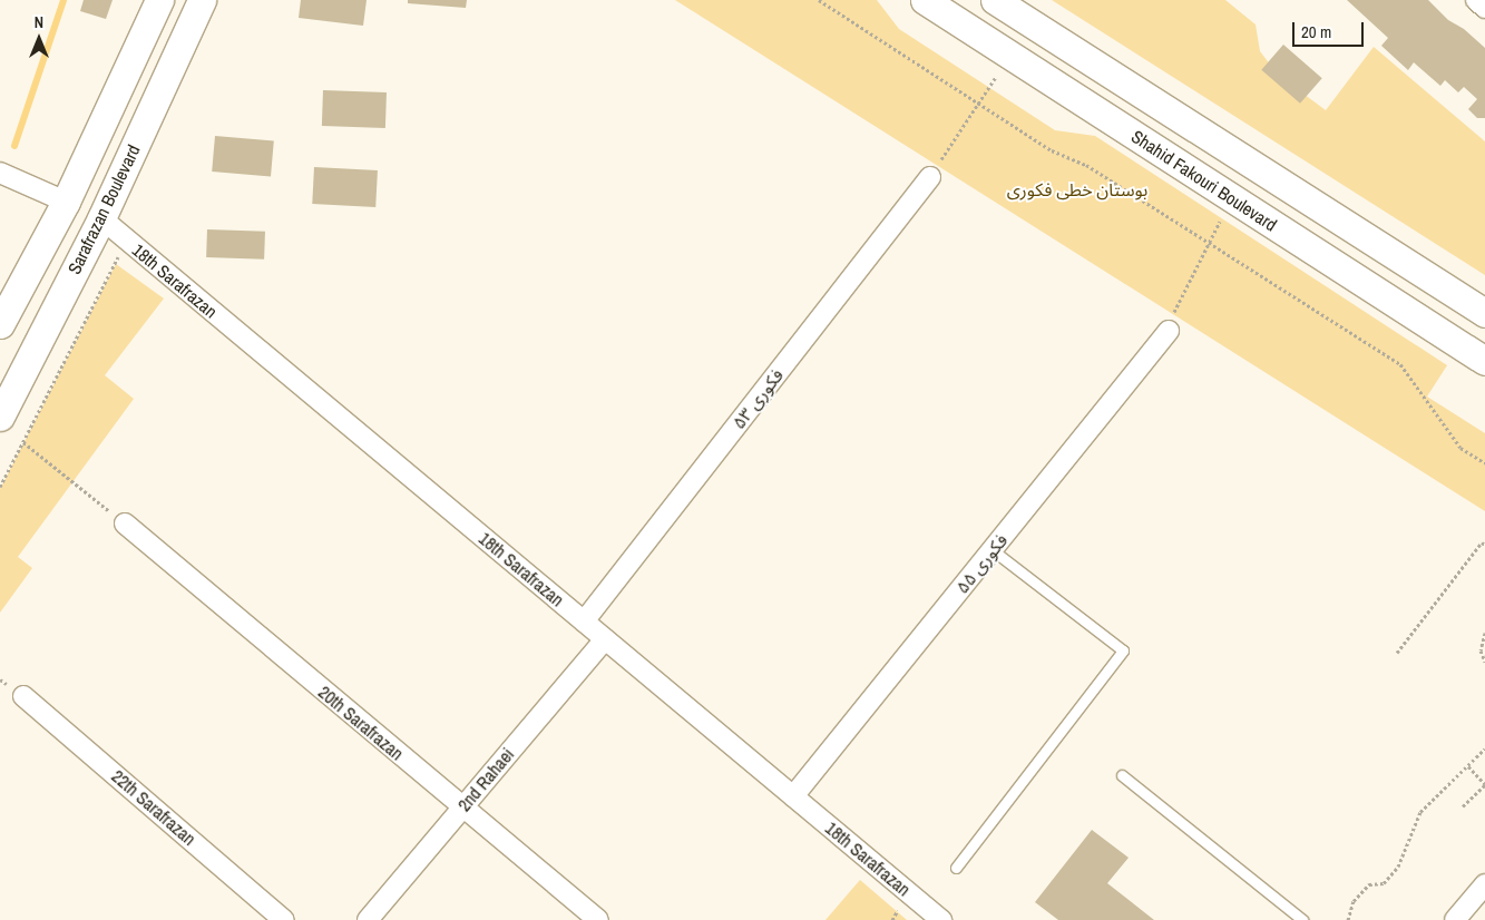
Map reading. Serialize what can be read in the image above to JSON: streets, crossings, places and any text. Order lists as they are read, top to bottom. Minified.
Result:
{"streets":{"main road":["Shahid Fakouri Boulevard","Sarafrazan Boulevard"],"street":["18th Sarafrazan","فکوری ۵۳","فکوری ۵۵","20th Sarafrazan","2nd Rahaei","22th Sarafrazan"]},"crossings":[["Sarafrazan Boulevard","18th Sarafrazan"],["18th Sarafrazan","فکوری ۵۳"],["18th Sarafrazan","فکوری ۵۵"],["18th Sarafrazan","2nd Rahaei"],["20th Sarafrazan","2nd Rahaei"]],"parks":["بوستان خطی فکوری"],"scale_bar":"20 m","north":"top"}
